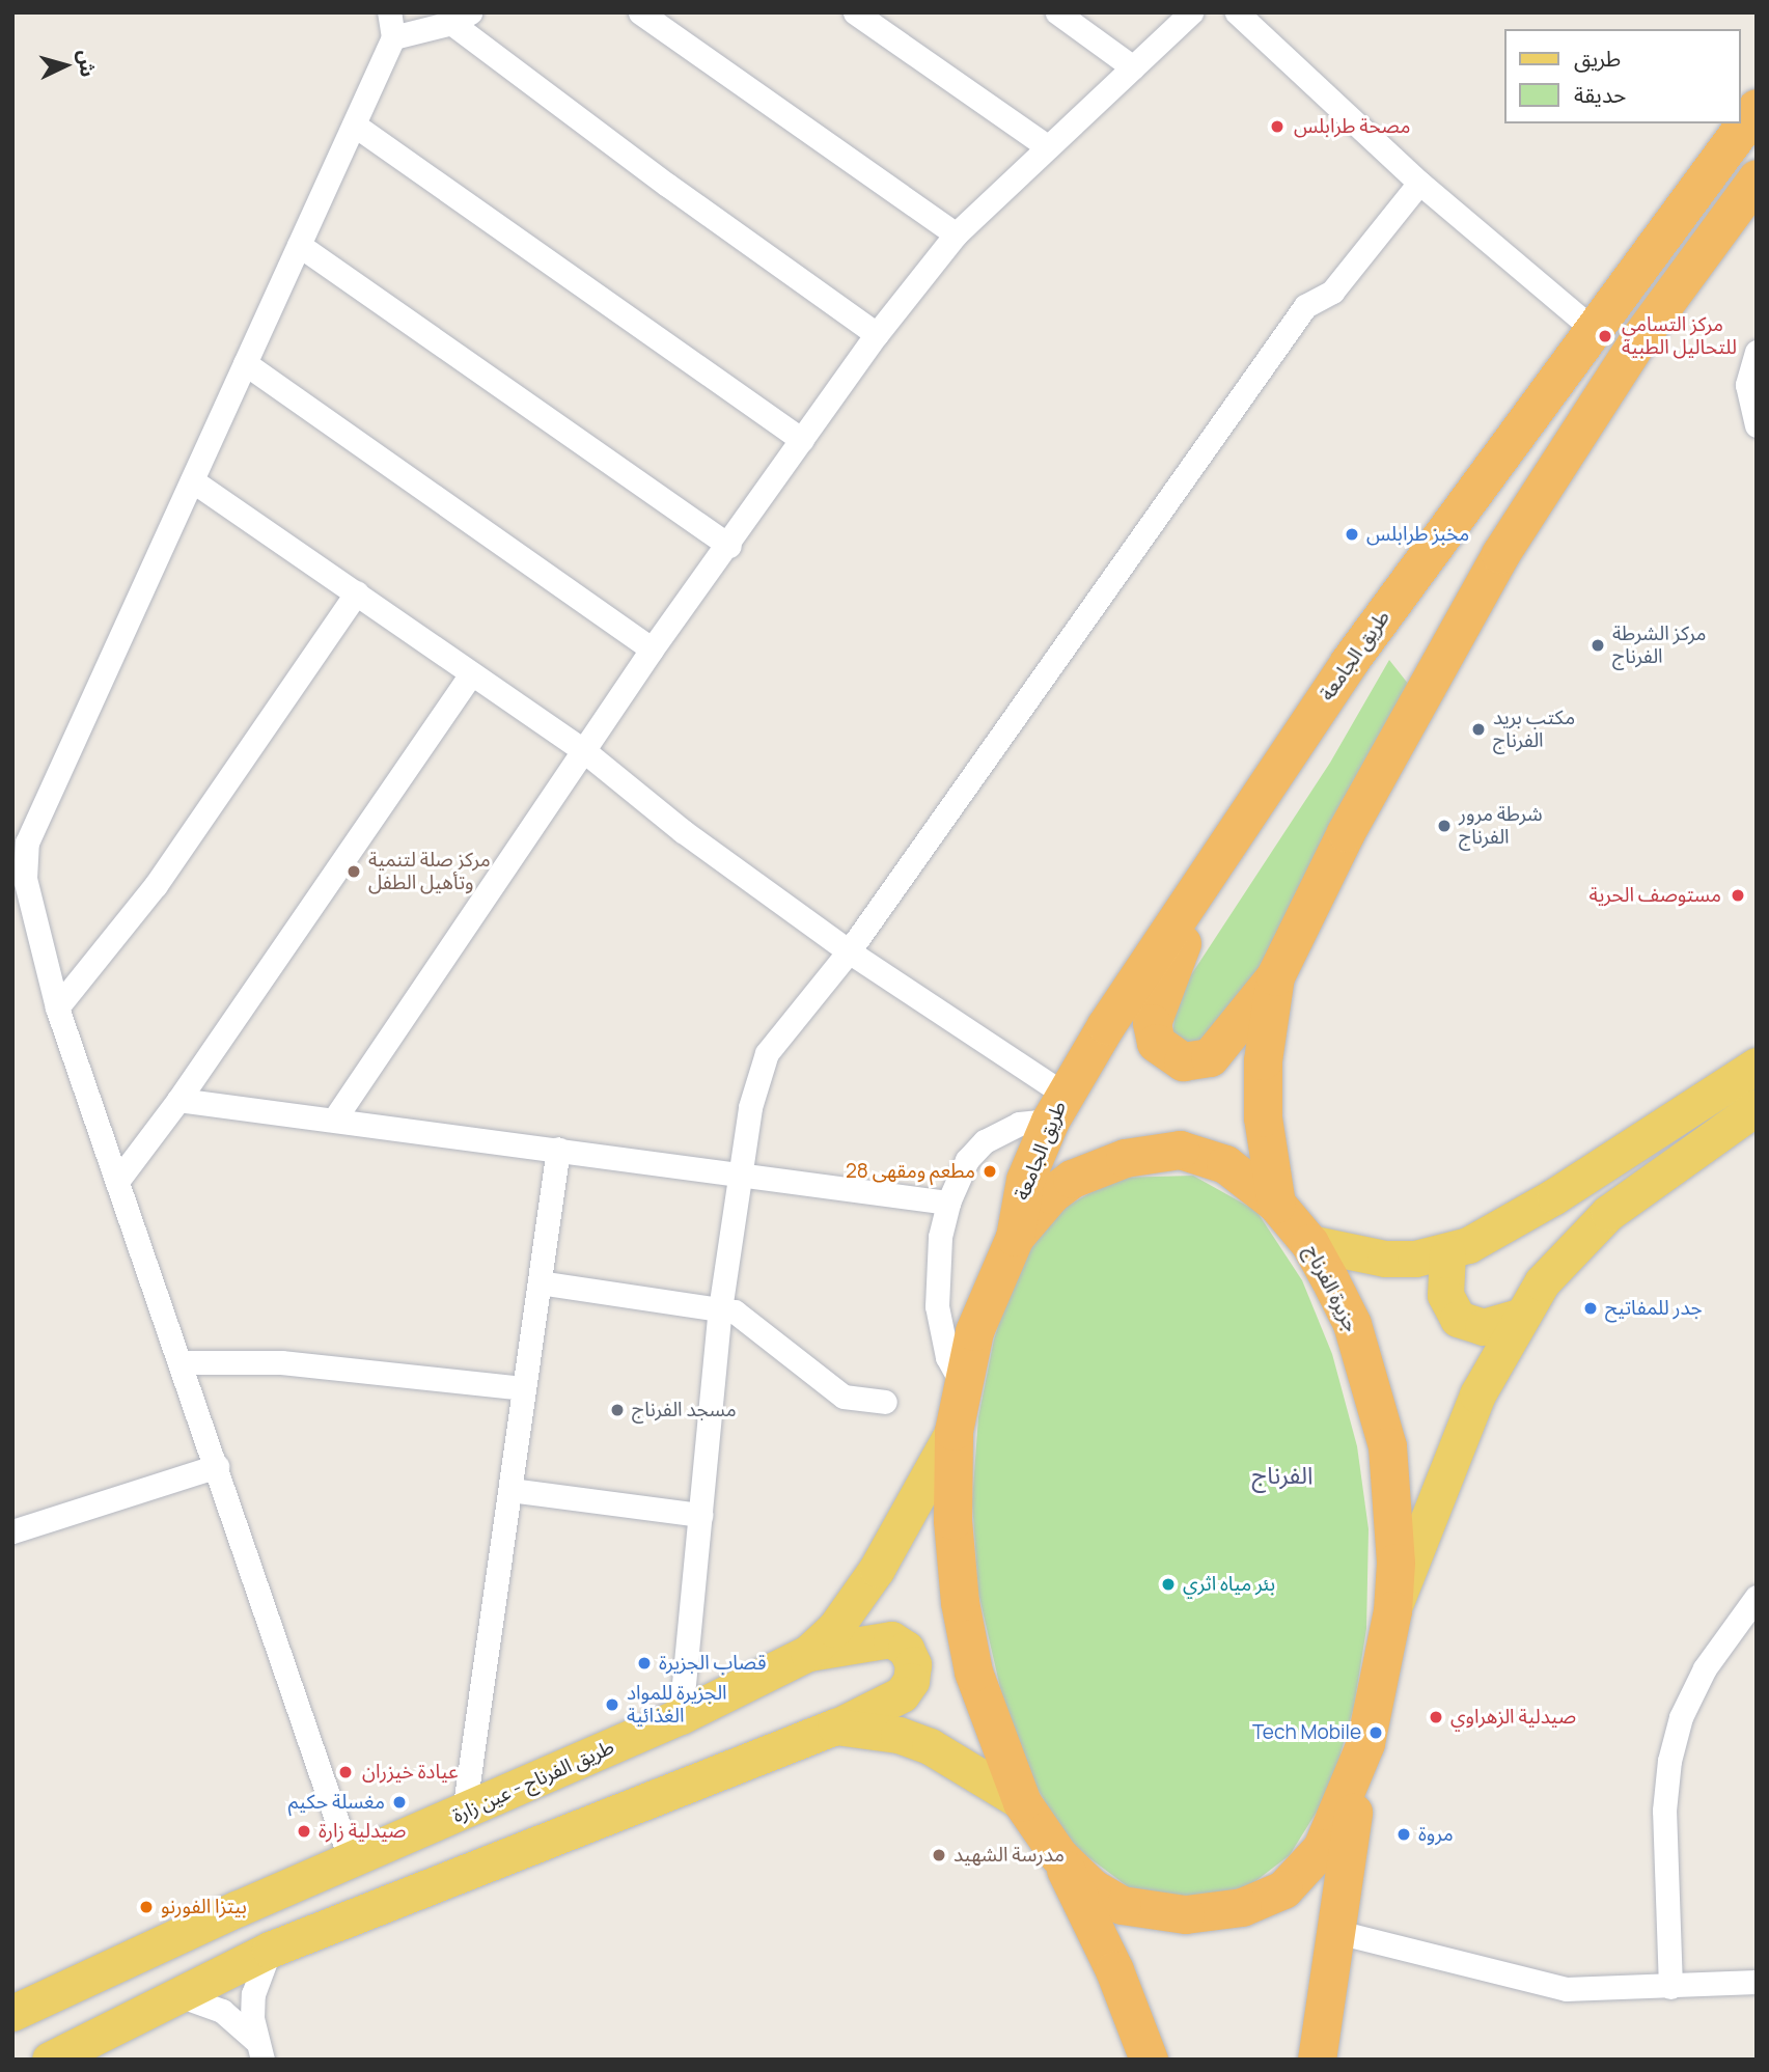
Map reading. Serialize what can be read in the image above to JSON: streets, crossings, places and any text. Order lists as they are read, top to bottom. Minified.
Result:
{"streets":{"highway":["طريق الجامعة","جزيرة الفرناج"],"main road":["طريق الفرناج - عين زارة"]},"crossings":[["طريق الجامعة","جزيرة الفرناج"],["جزيرة الفرناج","طريق الفرناج - عين زارة"]],"districts":["الفرناج"],"places":["مصحة طرابلس","مركز التسامي للتحاليل الطبية","مخبز طرابلس","مركز الشرطة الفرناج","مكتب بريد الفرناج","شرطة مرور الفرناج","مركز صلة لتنمية وتأهيل الطفل","مستوصف الحرية","مطعم ومقهى 28","جدر للمفاتيح","مسجد الفرناج","بئر مياه اثري","قصاب الجزيرة","الجزيرة للمواد الغذائية","صيدلية الزهراوي","Tech Mobile","عيادة خيزران","مغسلة حكيم","صيدلية زارة","مروة","مدرسة الشهيد","بيتزا الفورنو"],"legend":["طريق","حديقة"],"north":"right"}
